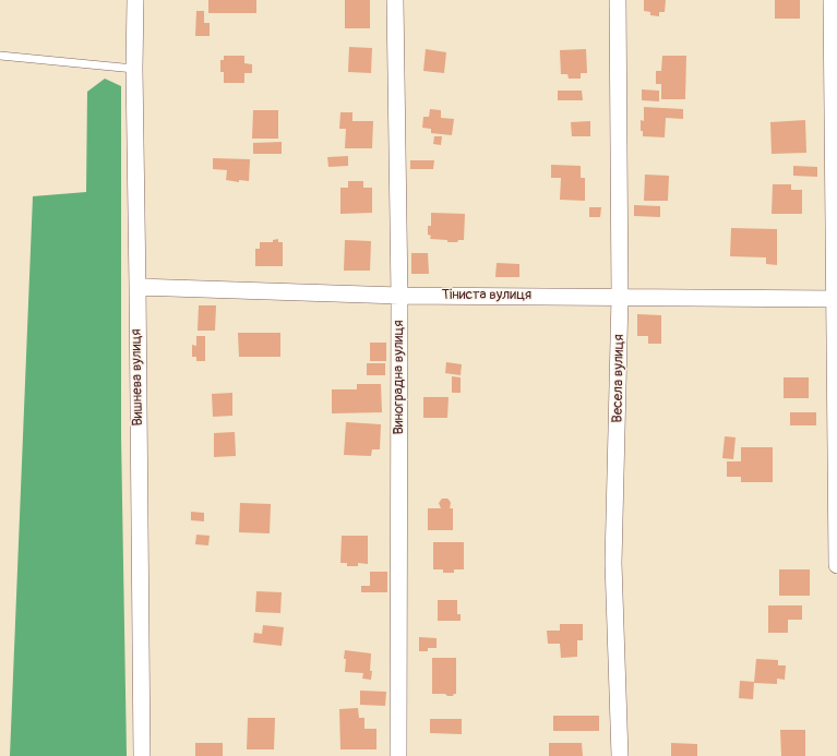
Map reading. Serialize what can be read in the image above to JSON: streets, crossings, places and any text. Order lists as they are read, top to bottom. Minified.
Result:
{"streets":{"street":["Тіниста вулиця","Вишнева вулиця","Виноградна вулиця","Весела вулиця"]},"crossings":[["Тіниста вулиця","Вишнева вулиця"],["Тіниста вулиця","Виноградна вулиця"],["Тіниста вулиця","Весела вулиця"]]}
